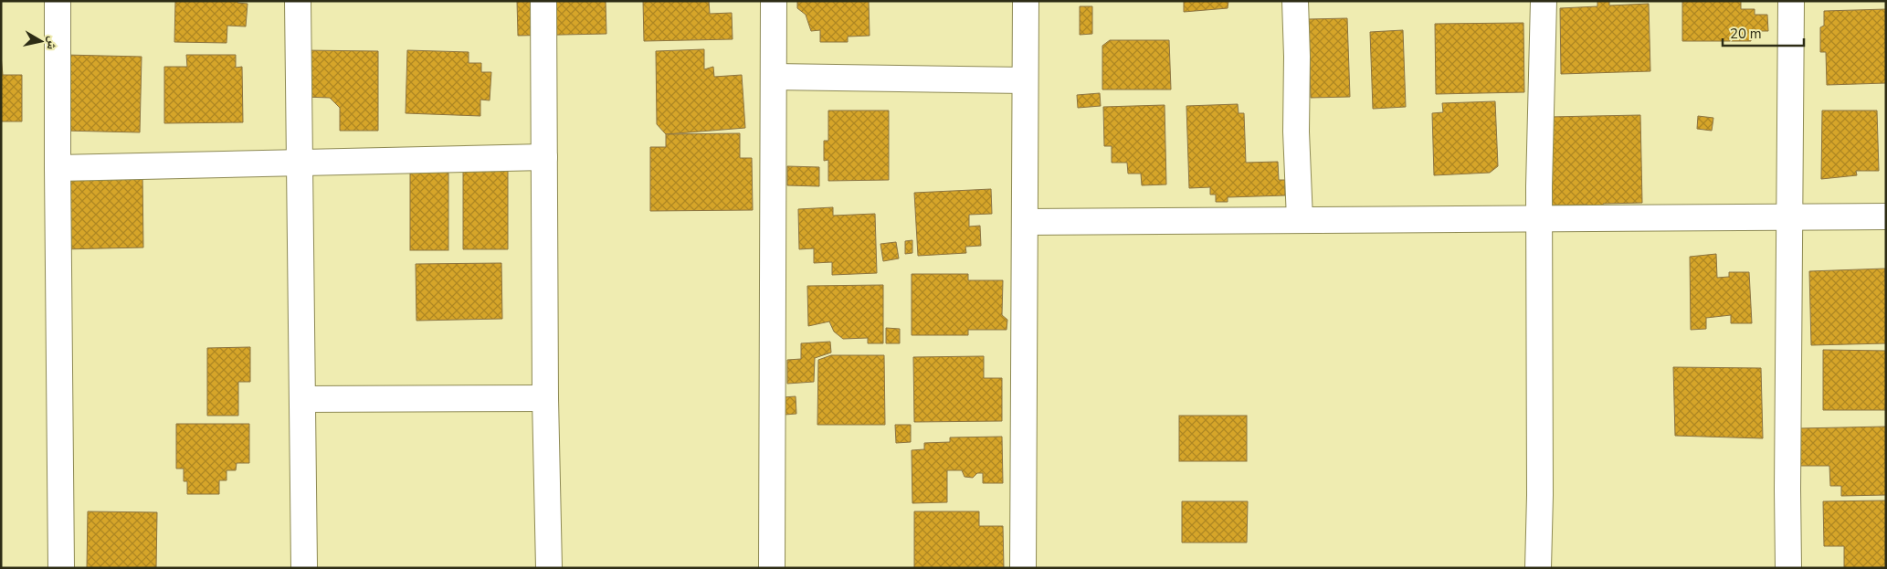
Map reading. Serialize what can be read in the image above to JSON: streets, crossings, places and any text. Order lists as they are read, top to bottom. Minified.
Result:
{"scale_bar":"20 m","north":"right"}
